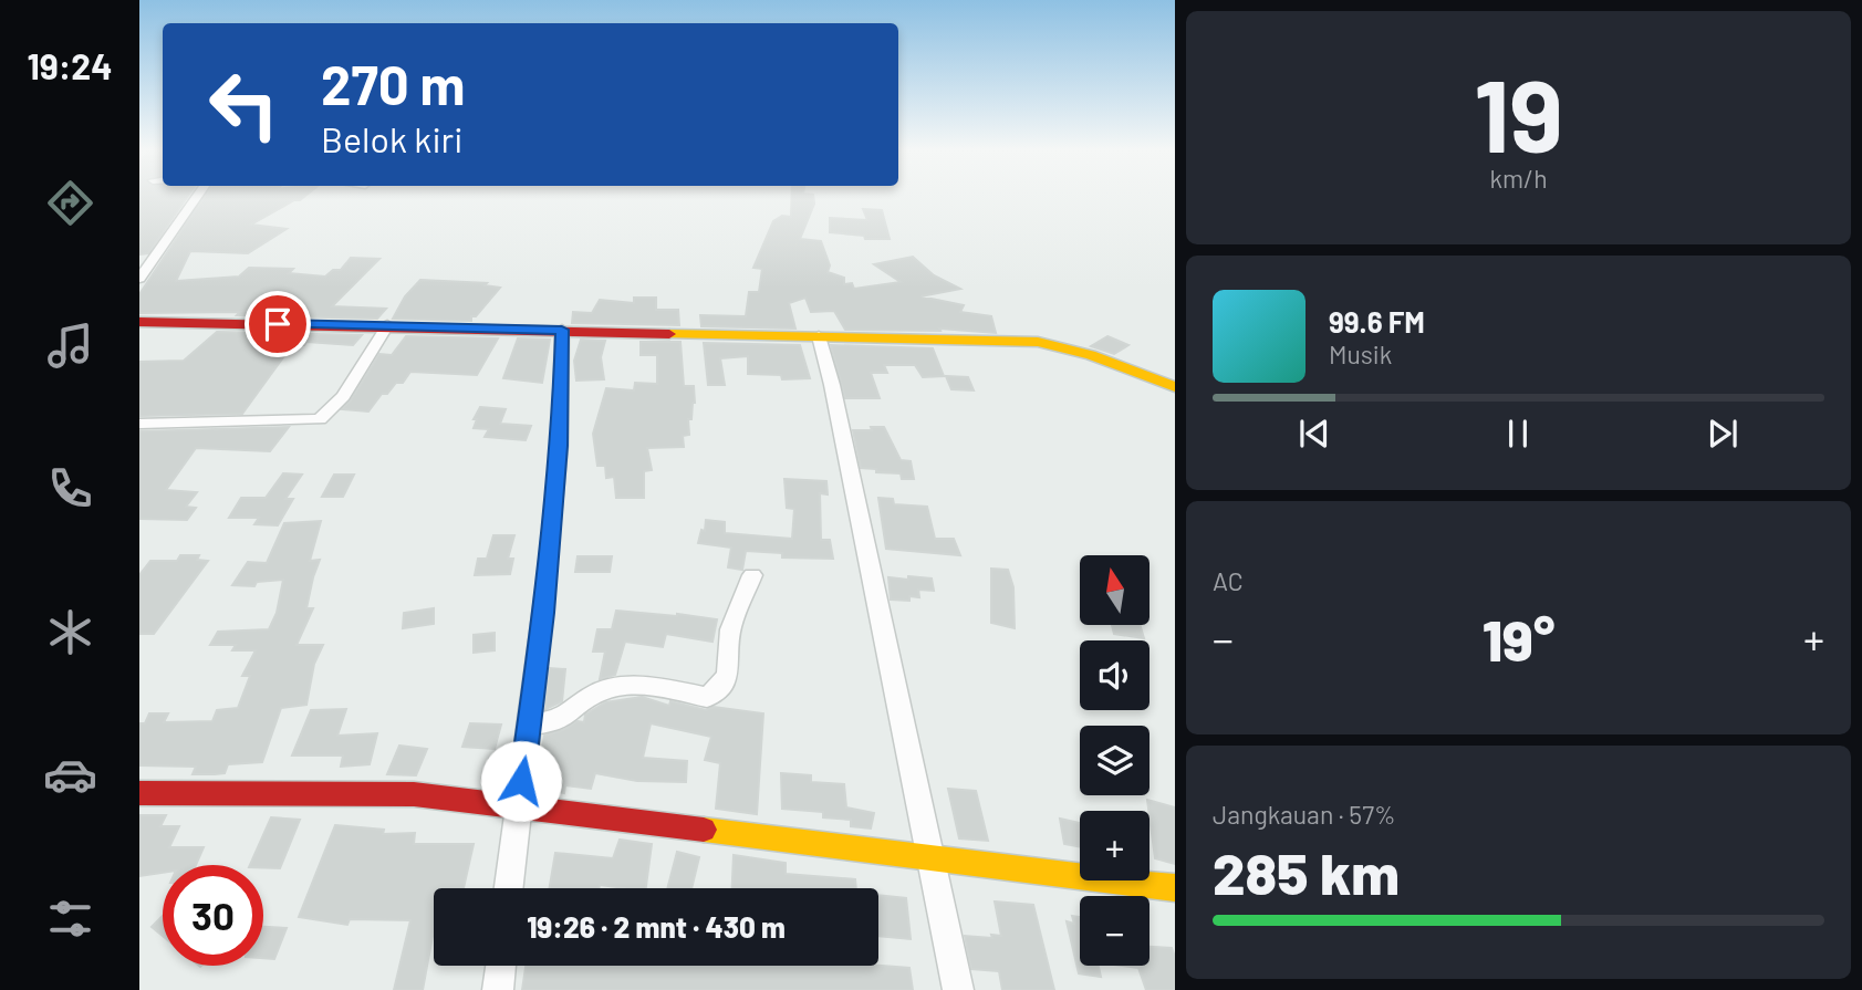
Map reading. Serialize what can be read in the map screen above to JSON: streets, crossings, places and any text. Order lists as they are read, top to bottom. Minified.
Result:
{"north":"top","page":{"tabs":"19:24","tile":[["19","km/h"],"AC",["Jangkauan · 57%","285 km"]],"turn":["270 m","Belok kiri"],"song":["99.6 FM","Musik"],"map_buttons":["+","−"],"heat":["−","19°","+"],"limit":"30","trip":"19:26 · 2 mnt · 430 m"}}
